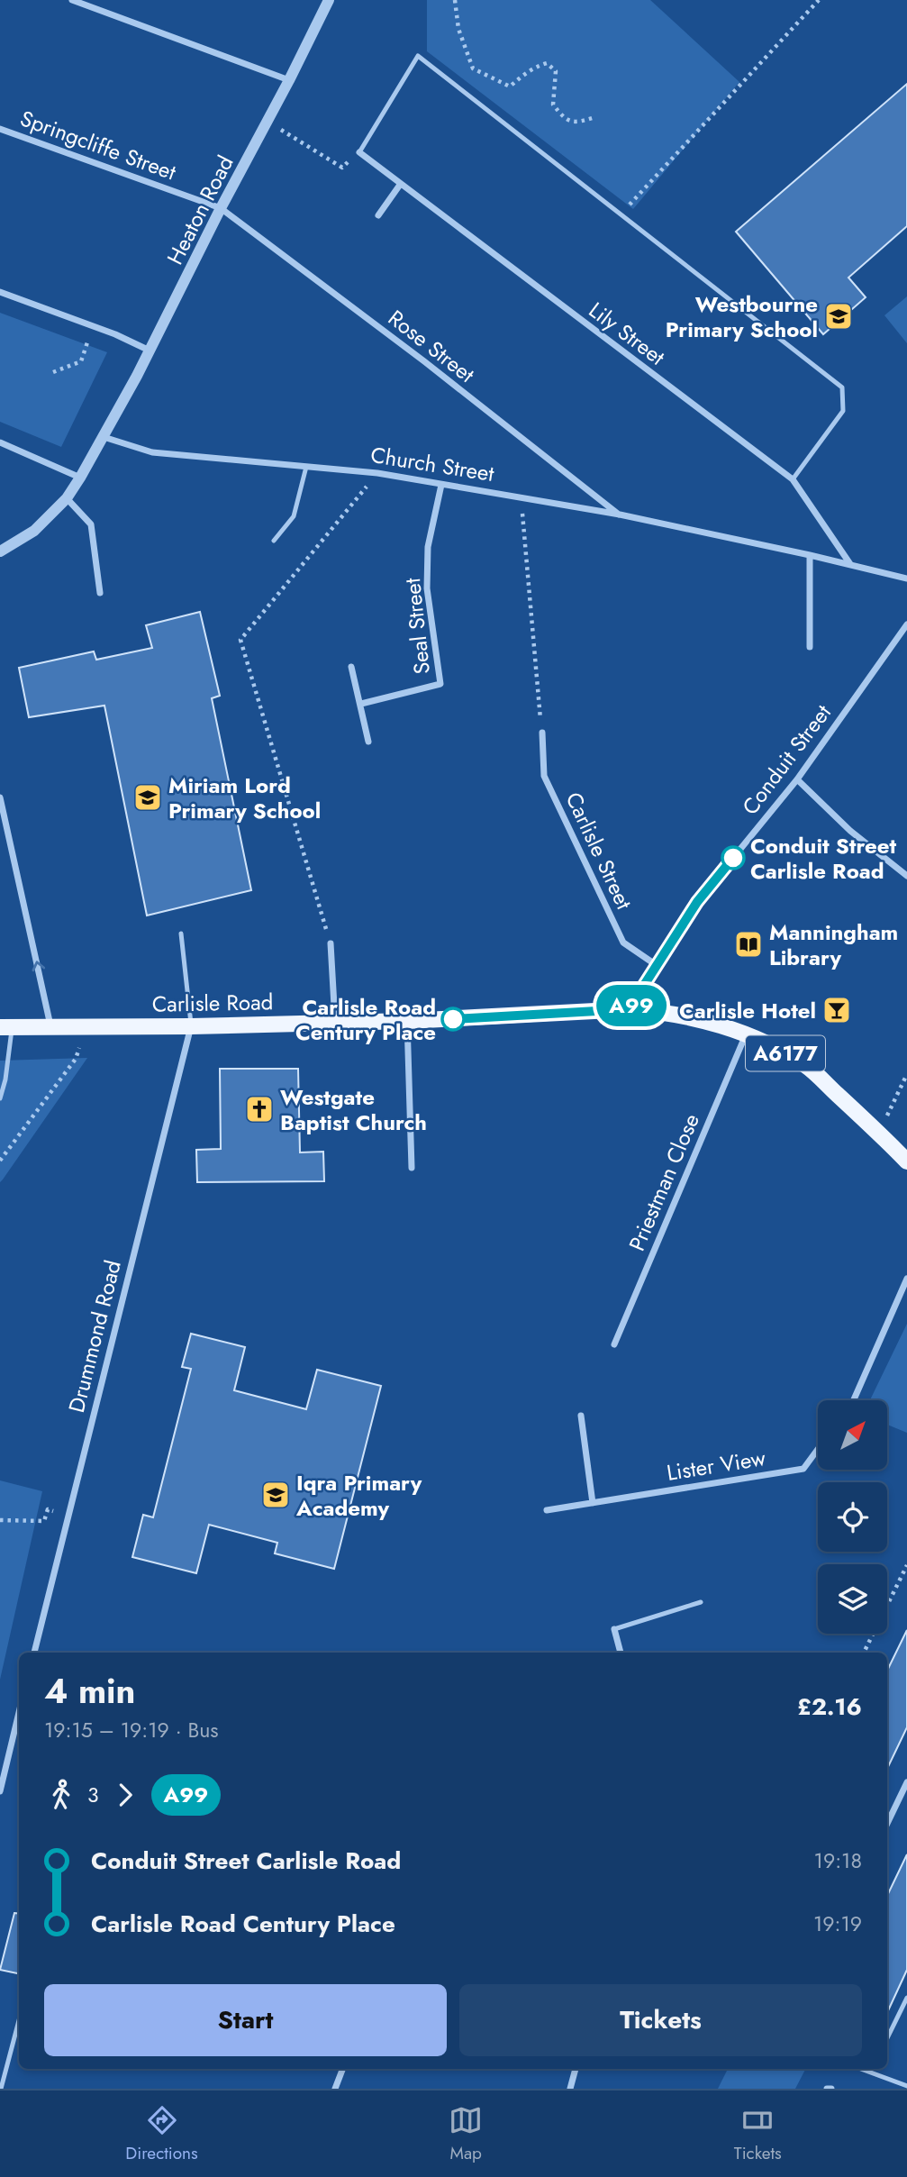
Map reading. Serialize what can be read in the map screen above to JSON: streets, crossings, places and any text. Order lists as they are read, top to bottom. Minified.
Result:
{"streets":{"main road":["Carlisle Road","A6177"],"street":["Springcliffe Street","Heaton Road","Lily Street","Rose Street","Church Street","Seal Street","Conduit Street","Carlisle Street","Priestman Close","Drummond Road","Lister View"]},"crossings":[["Springcliffe Street","Heaton Road"],["Springcliffe Street","Rose Street"],["Heaton Road","Rose Street"],["Heaton Road","Church Street"],["Lily Street","Church Street"],["Rose Street","Church Street"],["Church Street","Seal Street"],["Conduit Street","Carlisle Street"],["Conduit Street","Carlisle Road"],["Carlisle Road","Priestman Close"],["Carlisle Road","Drummond Road"]],"places":{"school or university":["Westbourne Primary School","Miriam Lord Primary School","Iqra Primary Academy"],"other":["Conduit Street Carlisle Road","Carlisle Road Century Place"],"library":["Manningham Library"],"bar":["Carlisle Hotel"],"church":["Westgate Baptist Church"]},"lines":["bus line A99"],"north":"top right","page":{"on_map":"A99","heading":["4 min","19:15 – 19:19 · Bus","£2.16"],"legs":["3","A99"],"list":[{"name":"Conduit Street Carlisle Road","value":"19:18"},{"name":"Carlisle Road Century Place","value":"19:19"}],"buttons":["Start","Tickets"],"tabs":["Directions","Map","Tickets"]}}
